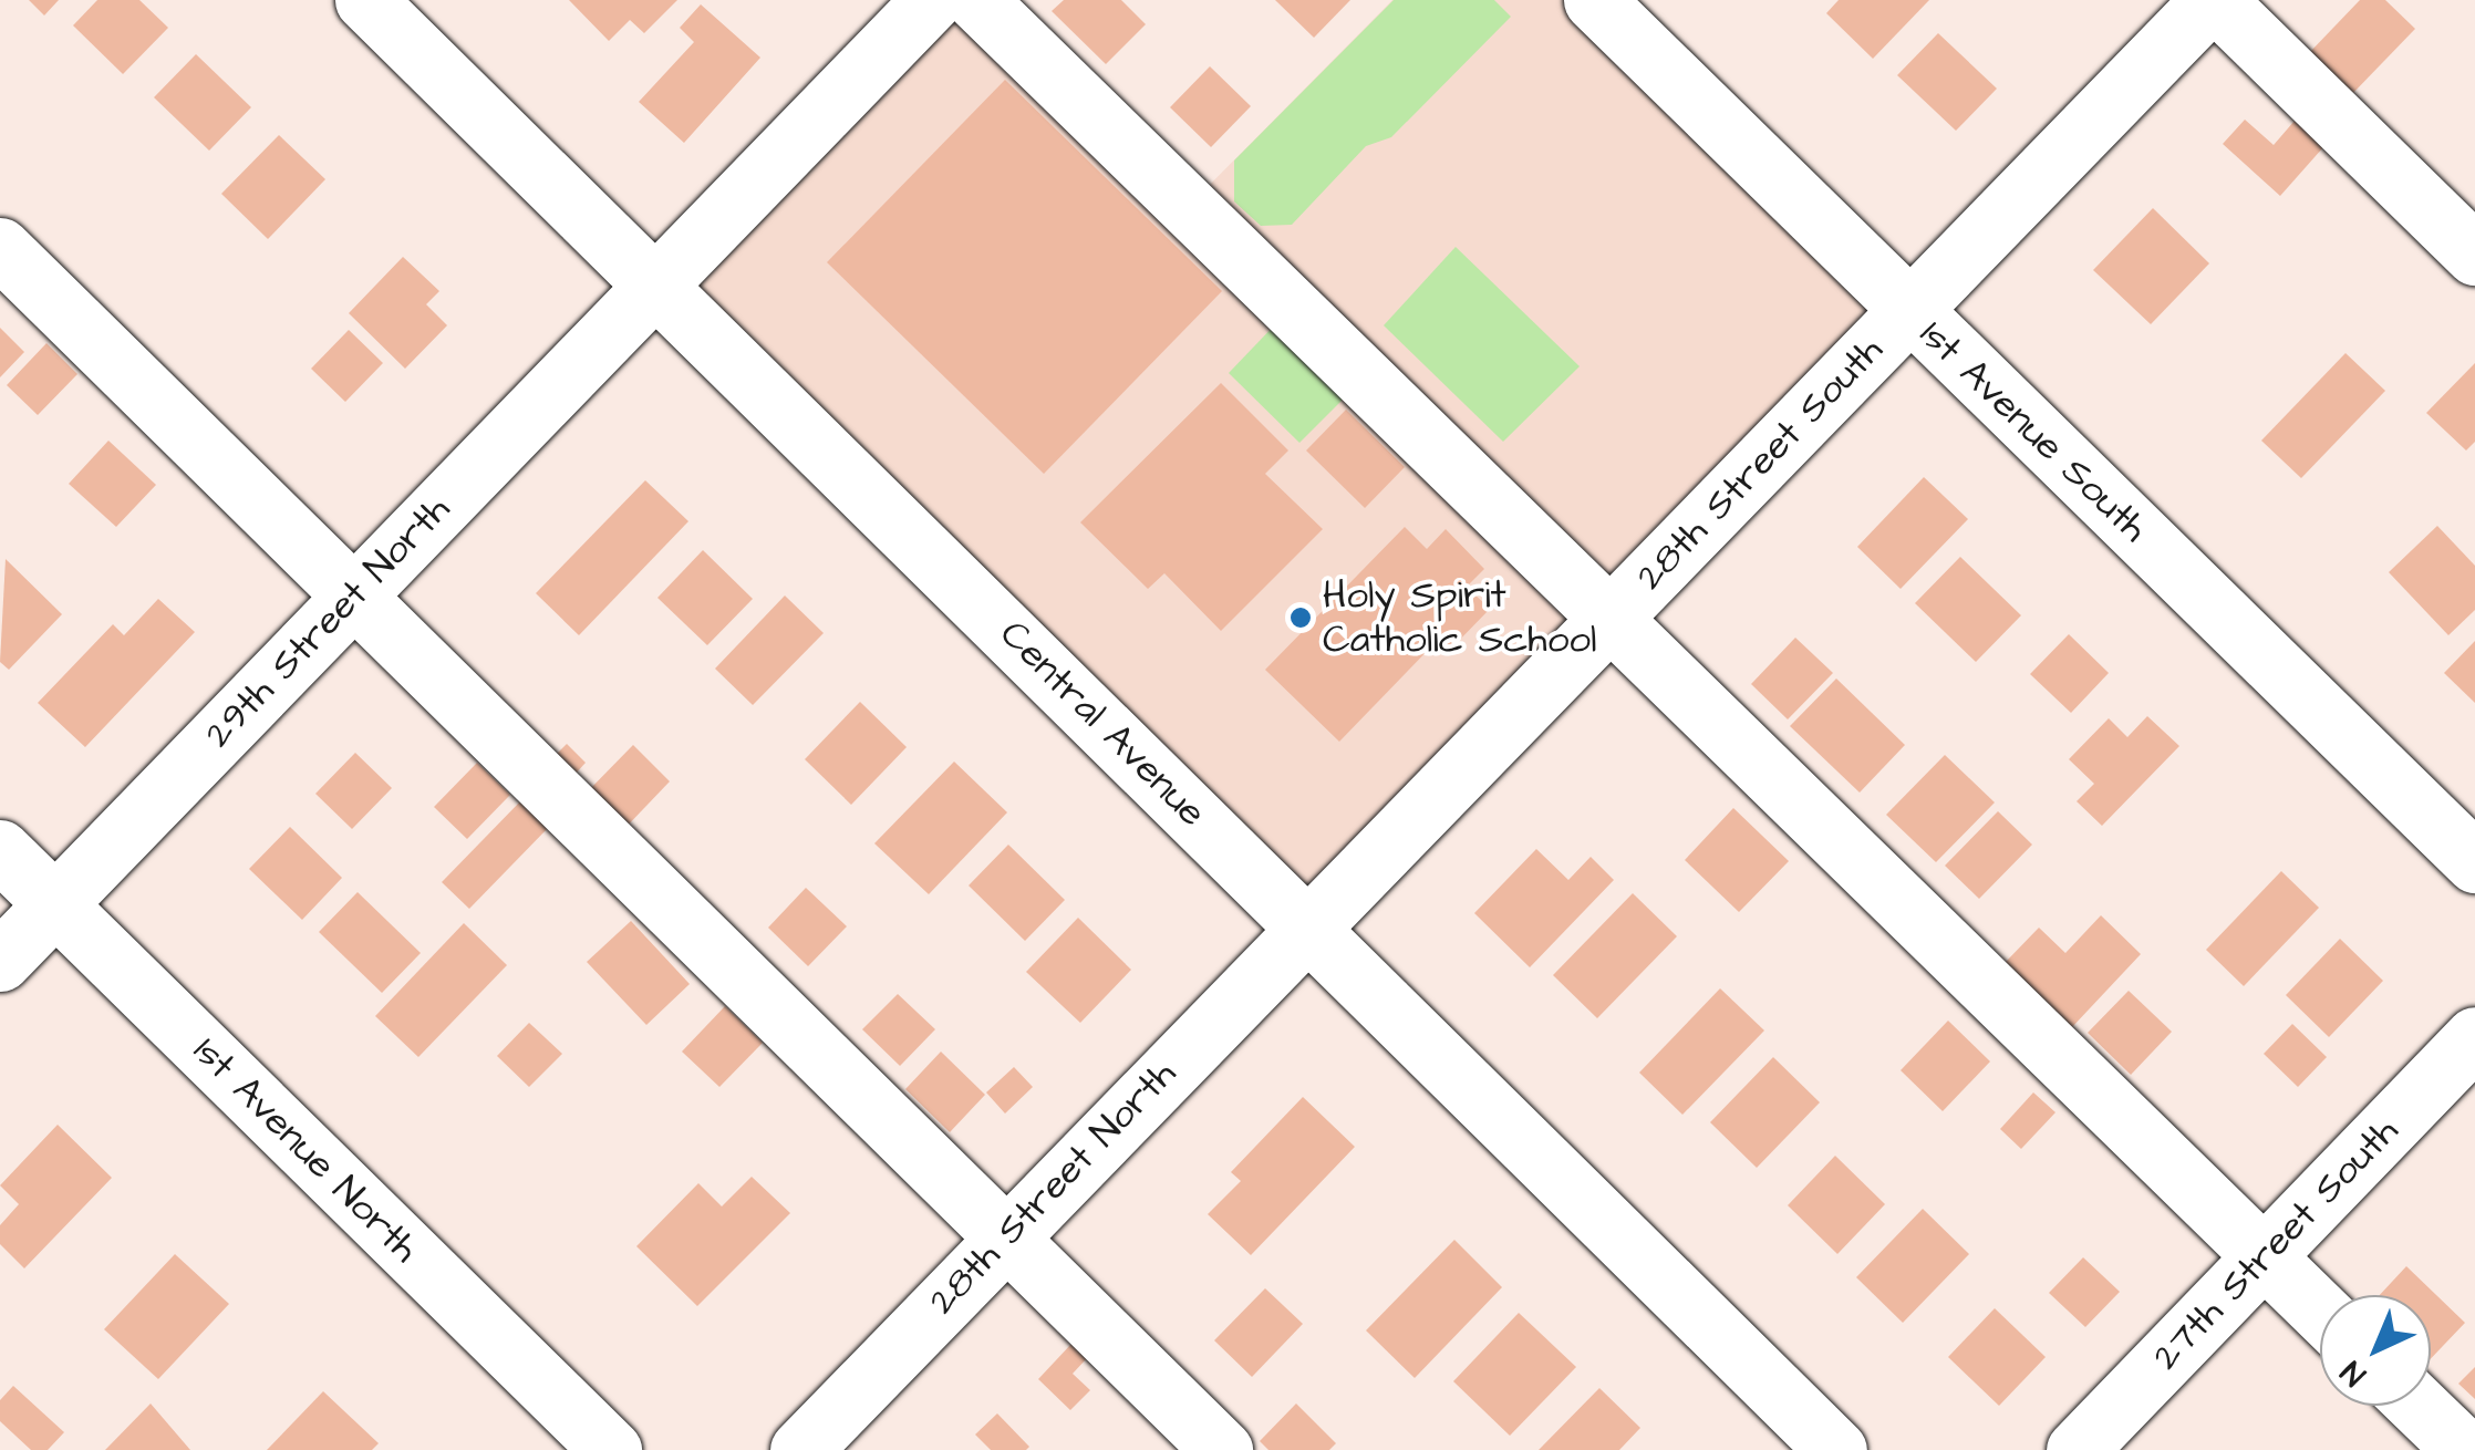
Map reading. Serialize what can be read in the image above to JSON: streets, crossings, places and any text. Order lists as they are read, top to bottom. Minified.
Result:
{"streets":{"street":["1st Avenue South","28th Street South","29th Street North","Central Avenue","1st Avenue North","28th Street North","27th Street South"]},"crossings":[["1st Avenue South","28th Street South"],["28th Street South","Central Avenue"],["28th Street South","28th Street North"],["29th Street North","Central Avenue"],["29th Street North","1st Avenue North"],["Central Avenue","28th Street North"]],"places":["Holy Spirit Catholic School"],"north":"bottom left"}
